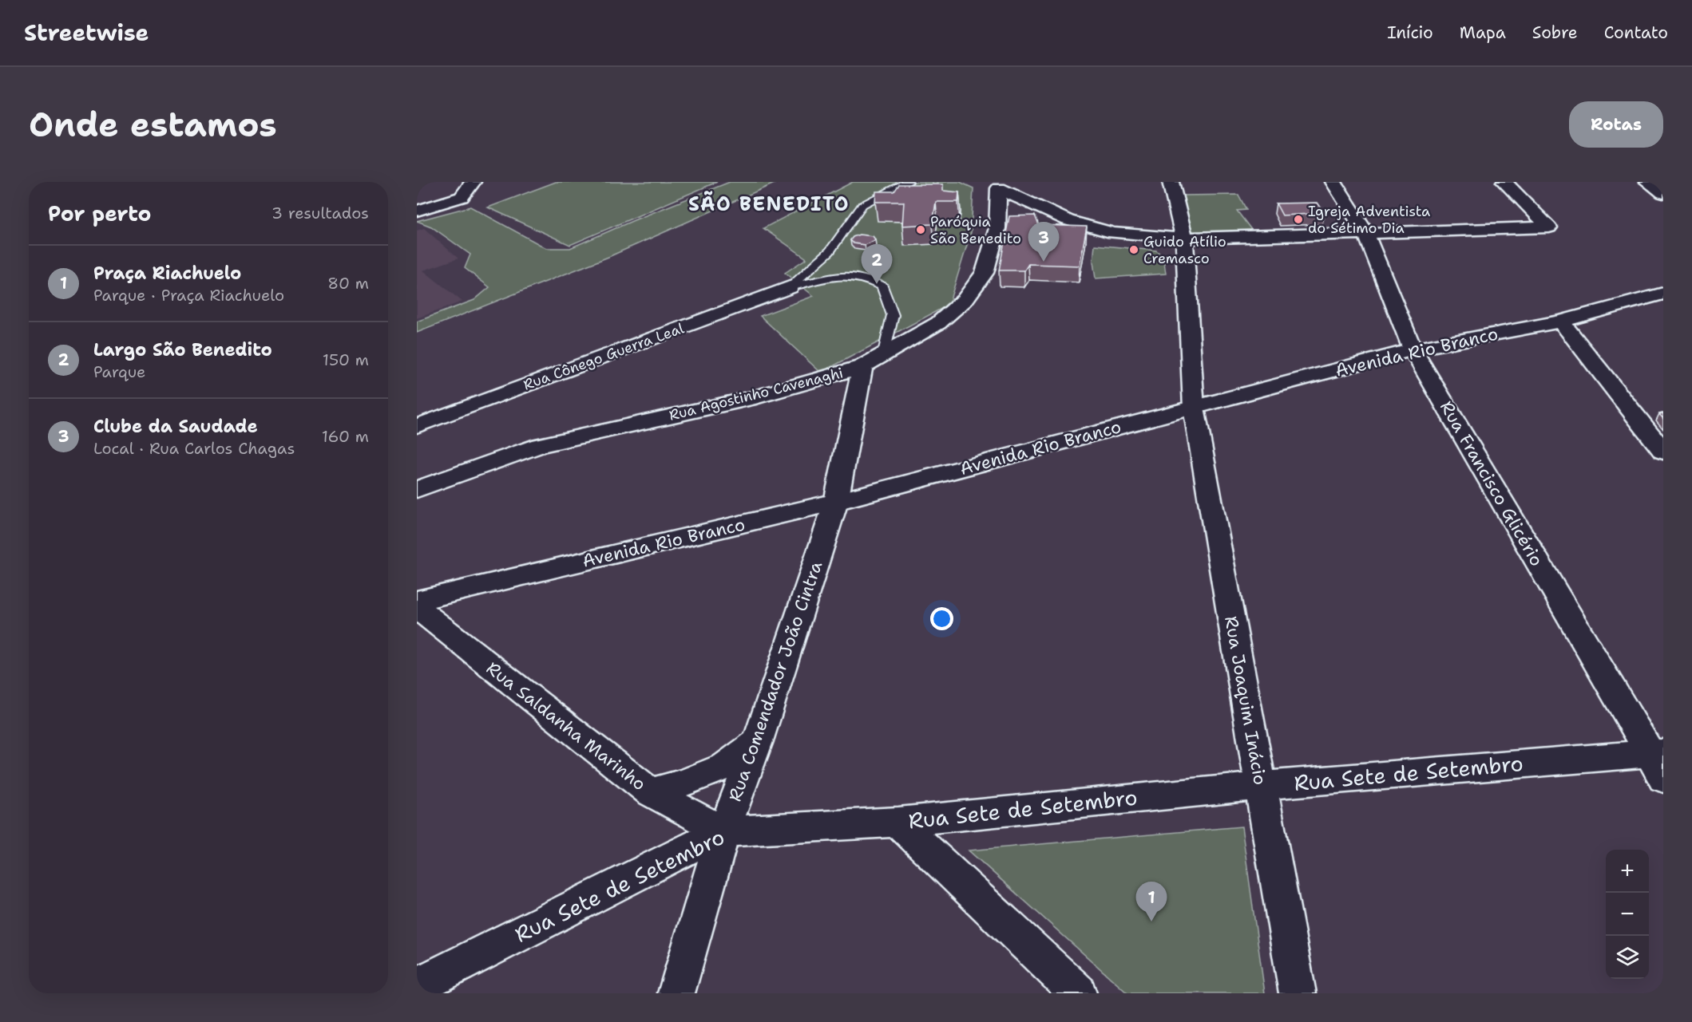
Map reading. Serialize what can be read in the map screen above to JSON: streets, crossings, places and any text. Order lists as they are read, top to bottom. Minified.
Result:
{"streets":{"street":["Avenida Rio Branco","Rua Cônego Guerra Leal","Rua Agostinho Cavenaghi","Rua Francisco Glicério","Rua Comendador João Cintra","Rua Joaquim Inácio","Rua Saldanha Marinho","Rua Sete de Setembro"]},"crossings":[["Avenida Rio Branco","Rua Francisco Glicério"],["Avenida Rio Branco","Rua Comendador João Cintra"],["Avenida Rio Branco","Rua Joaquim Inácio"],["Rua Agostinho Cavenaghi","Rua Comendador João Cintra"],["Rua Francisco Glicério","Rua Sete de Setembro"],["Rua Comendador João Cintra","Rua Saldanha Marinho"],["Rua Comendador João Cintra","Rua Sete de Setembro"],["Rua Joaquim Inácio","Rua Sete de Setembro"],["Rua Saldanha Marinho","Rua Sete de Setembro"]],"districts":["SÃO BENEDITO"],"places":["Igreja Adventista do Sétimo Dia","Paróquia São Benedito","Guido Atílio Cremasco"],"page":{"header":"Streetwise","nav":["Início","Mapa","Sobre","Contato"],"buttons":"Rotas","title":"Onde estamos","heading":["Por perto","3 resultados"],"pins":["3","2","1"],"list":[{"mark":"1","name":"Praça Riachuelo","note":"Parque · Praça Riachuelo","value":"80 m"},{"mark":"2","name":"Largo São Benedito","note":"Parque","value":"150 m"},{"mark":"3","name":"Clube da Saudade","note":"Local · Rua Carlos Chagas","value":"160 m"}],"map_buttons":["+","−"]}}
